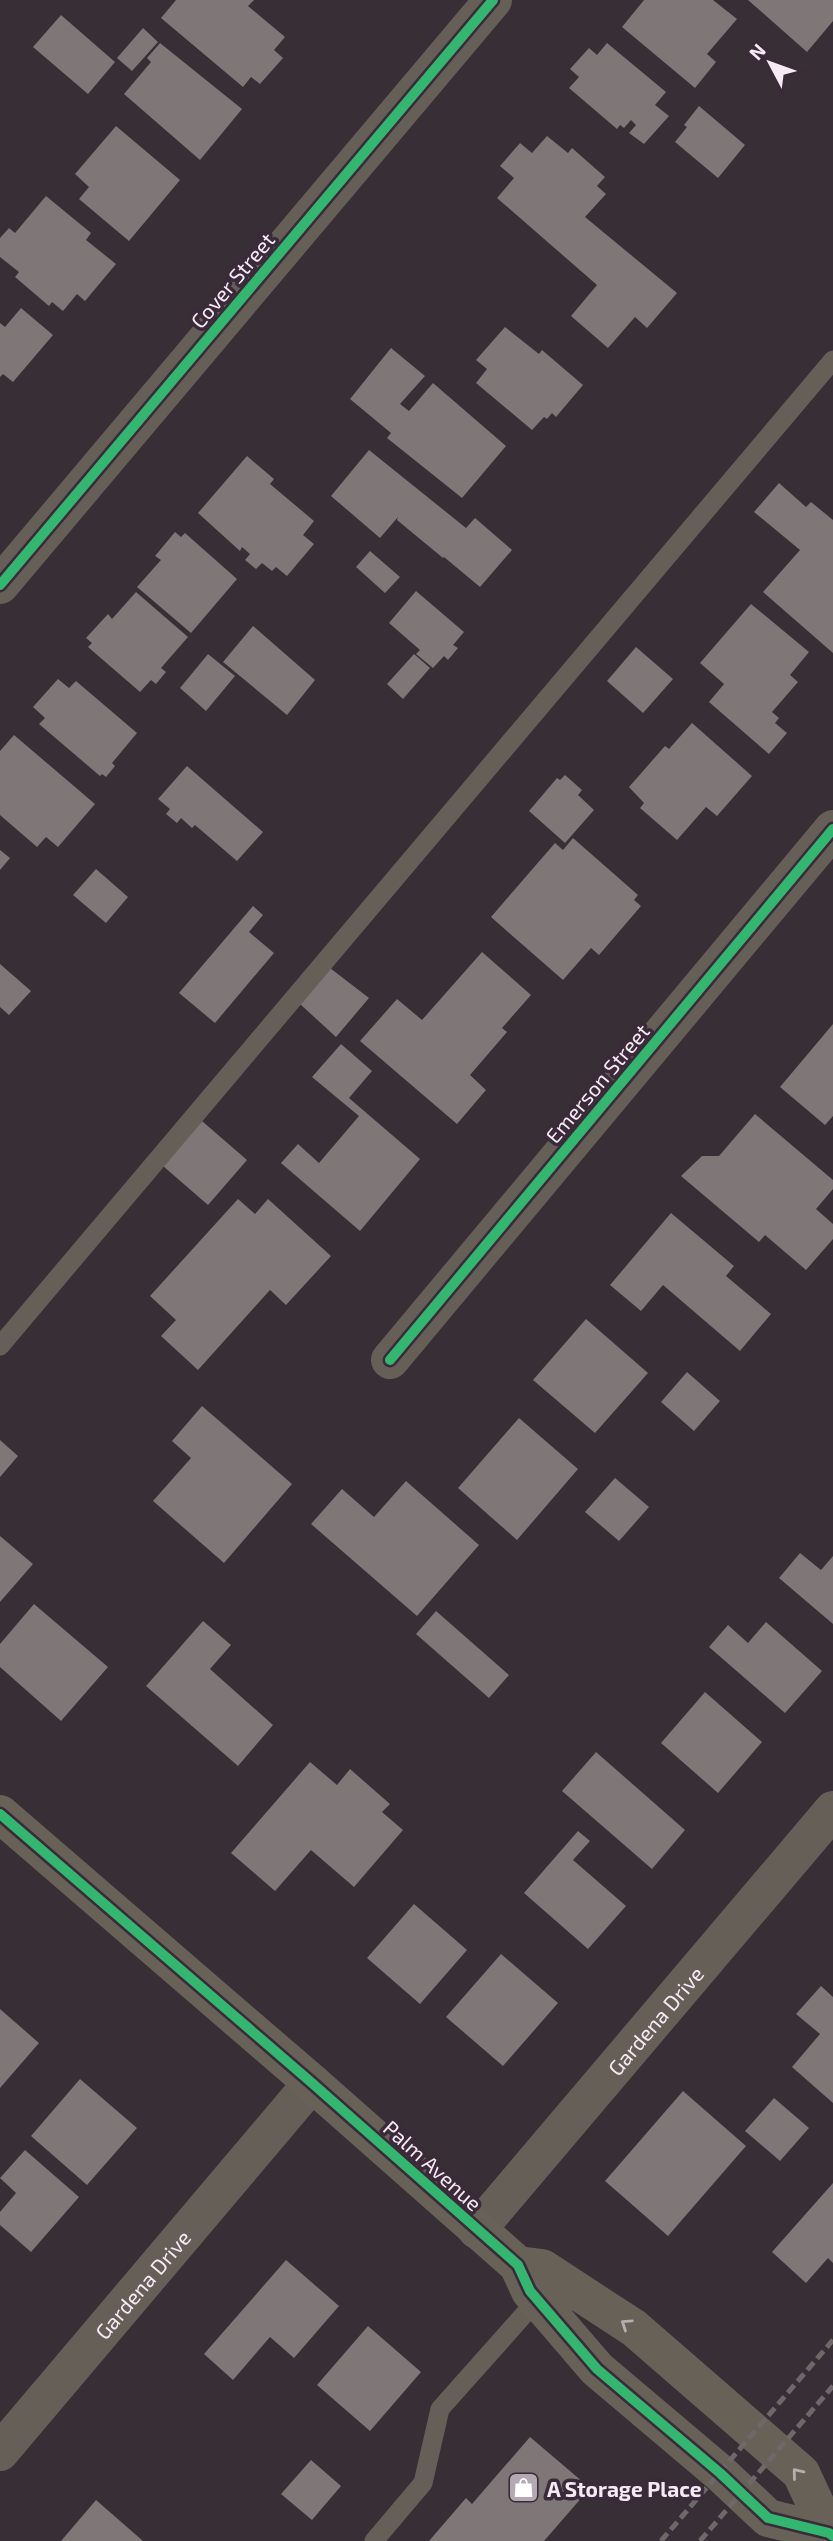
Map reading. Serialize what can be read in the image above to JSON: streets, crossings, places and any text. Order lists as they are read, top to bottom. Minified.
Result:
{"streets":{"street":["Cover Street","Emerson Street","Gardena Drive","Palm Avenue"]},"crossings":[["Gardena Drive","Palm Avenue"]],"places":{"shop":["A Storage Place"]},"north":"top left"}
